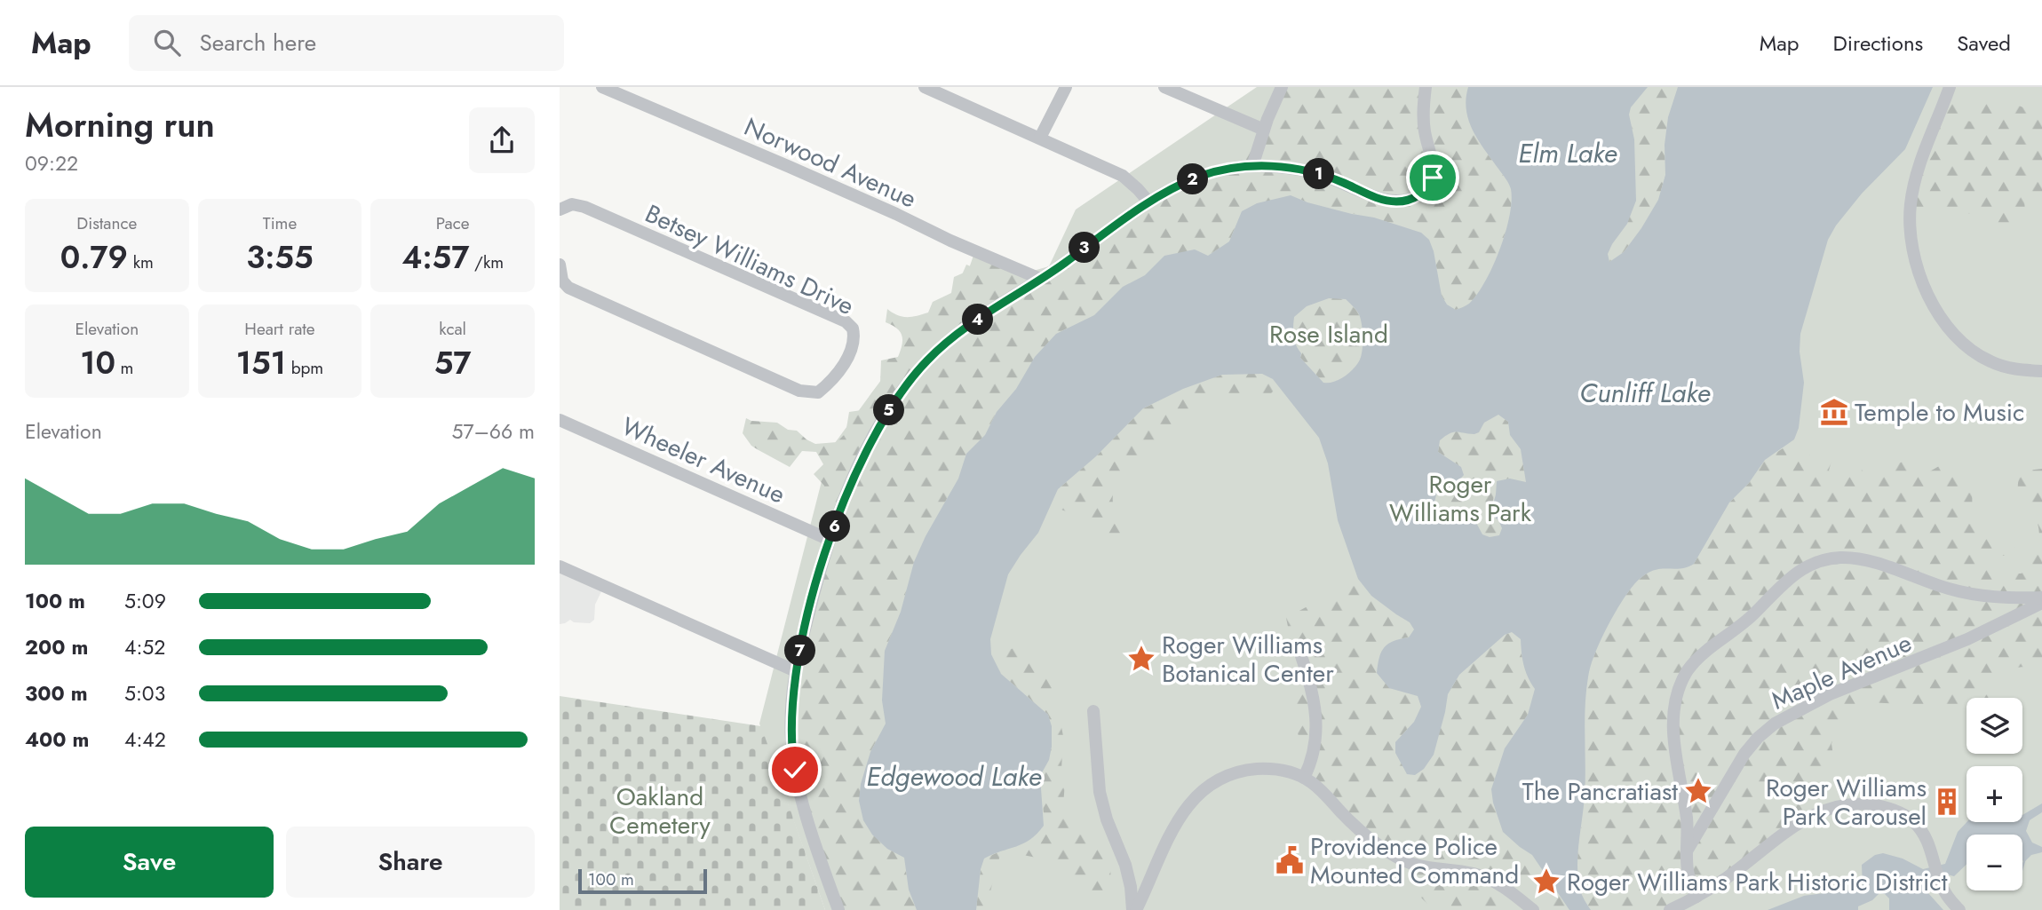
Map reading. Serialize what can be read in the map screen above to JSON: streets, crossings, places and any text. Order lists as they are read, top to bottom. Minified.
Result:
{"streets":{"street":["Norwood Avenue","Betsey Williams Drive","Wheeler Avenue","Maple Avenue"]},"water":["Elm Lake","Cunliff Lake","Edgewood Lake"],"parks":["Rose Island","Roger Williams Park","Oakland Cemetery"],"places":{"museum":["Temple to Music"],"place":["Roger Williams Botanical Center","The Pancratiast","Roger Williams Park Historic District"],"building":["Roger Williams Park Carousel"],"public building":["Providence Police Mounted Command"]},"scale_bar":"100 m","page":{"header":"Map","search":"Search here","nav":["Map","Directions","Saved"],"heading":["Morning run","09:22"],"pins":["1","2","3","4","5","6","7"],"stats":[["Distance","0.79 km"],["Time","3:55"],["Pace","4:57 /km"],["Elevation","10 m"],["Heart rate","151 bpm"],["kcal","57"]],"chart":["Elevation","57–66 m"],"list":[{"name":"100 m","note":"5:09"},{"name":"200 m","note":"4:52"},{"name":"300 m","note":"5:03"},{"name":"400 m","note":"4:42"}],"map_buttons":["+","−"],"buttons":["Save","Share"],"scale":"100 m"}}
